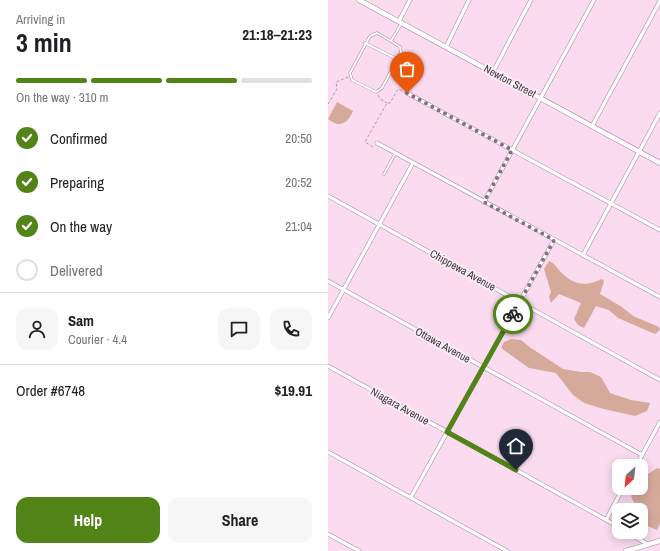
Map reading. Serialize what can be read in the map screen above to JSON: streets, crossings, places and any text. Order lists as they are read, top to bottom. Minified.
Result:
{"streets":{"street":["Newton Street","Chippewa Avenue","Ottawa Avenue","Niagara Avenue"]},"north":"bottom left","page":{"heading":["3 min","Arriving in","21:18–21:23"],"panel":["Sam","Courier · 4.4","Order #6748","$19.91"],"bar":"On the way · 310 m","list":[["Confirmed","20:50"],["Preparing","20:52"],["On the way","21:04"],"Delivered"],"buttons":["Help","Share"]}}
